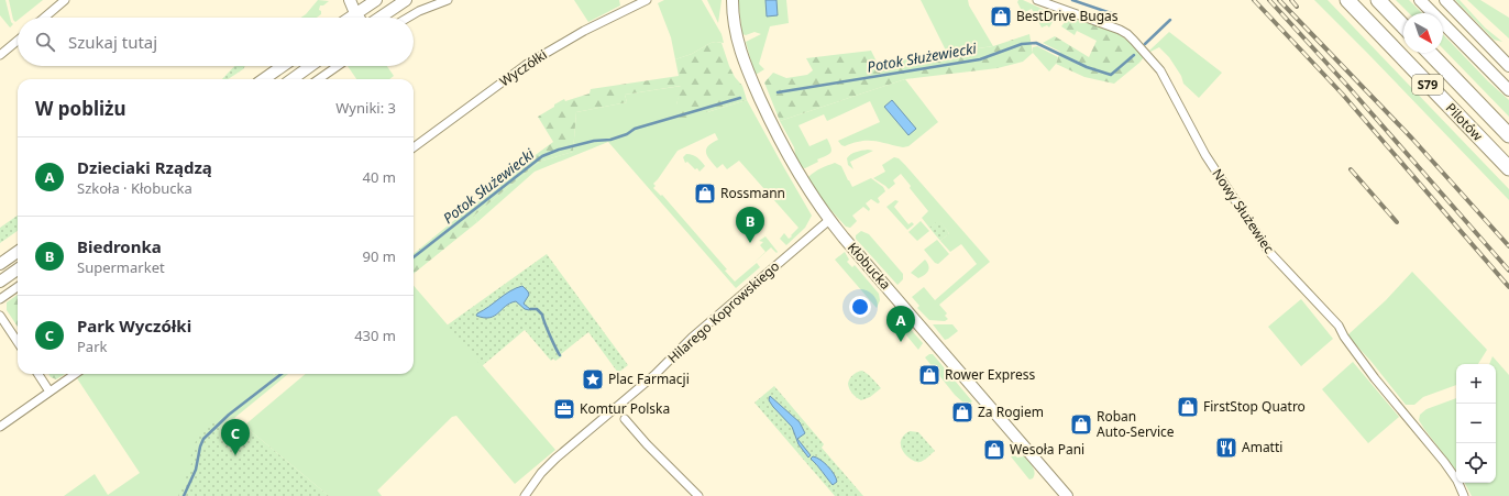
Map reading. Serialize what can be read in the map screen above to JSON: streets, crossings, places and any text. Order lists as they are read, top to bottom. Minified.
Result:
{"streets":{"highway":["S79","Pilotów"],"street":["Wyczółki","Nowy Służewiec","Kłobucka","Hilarego Koprowskiego"]},"crossings":[["Kłobucka","Hilarego Koprowskiego"]],"water":["Potok Służewiecki"],"places":{"shop":["BestDrive Bugas","Rossmann","Rower Express","FirstStop Quatro","Za Rogiem","Roban Auto-Service","Wesoła Pani"],"place":["Plac Farmacji"],"office":["Komtur Polska"],"restaurant":["Amatti"]},"north":"bottom right","page":{"search":"Szukaj tutaj","heading":["W pobliżu","Wyniki: 3"],"list":[{"mark":"A","name":"Dzieciaki Rządzą","note":"Szkoła · Kłobucka","value":"40 m"},{"mark":"B","name":"Biedronka","note":"Supermarket","value":"90 m"},{"mark":"C","name":"Park Wyczółki","note":"Park","value":"430 m"}],"pins":["B","A","C"],"map_buttons":["+","−"]}}
